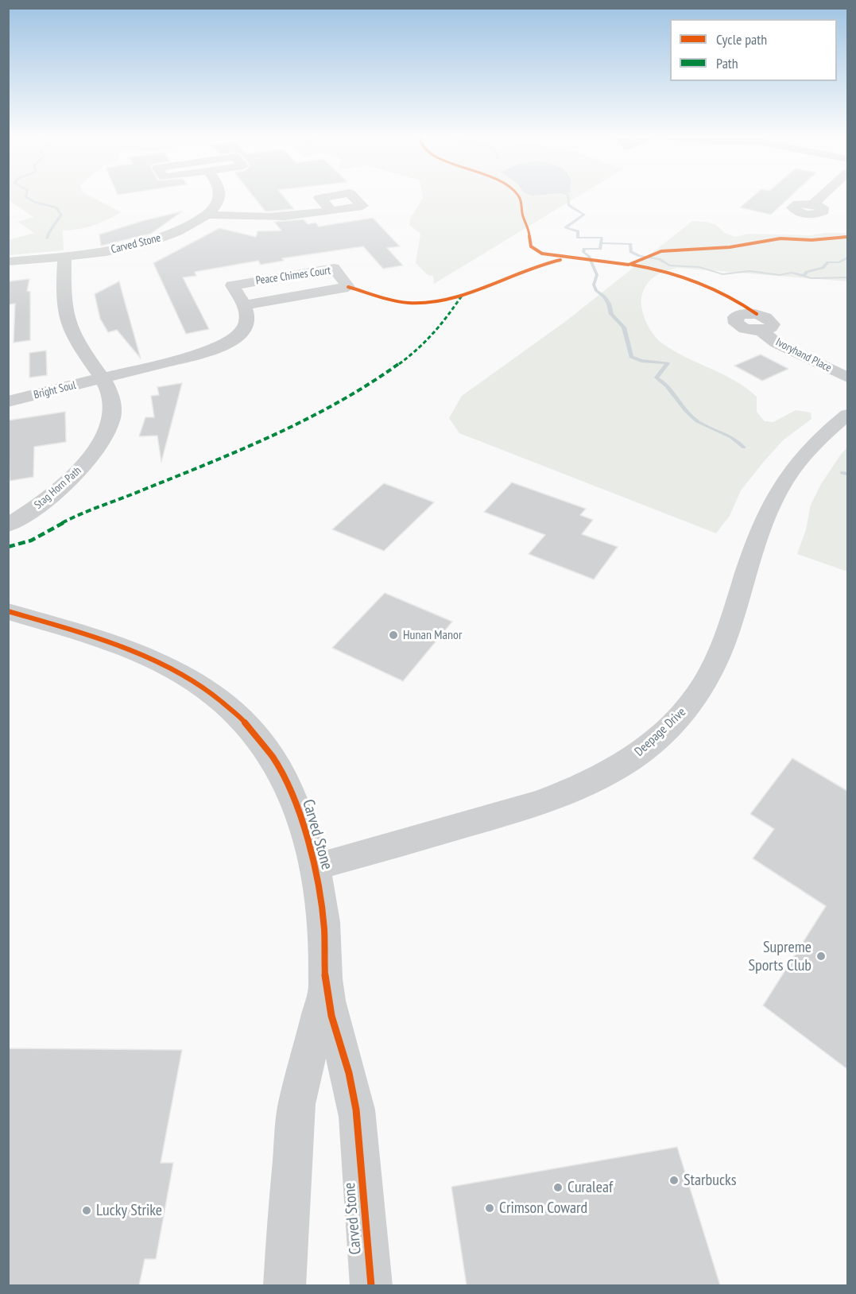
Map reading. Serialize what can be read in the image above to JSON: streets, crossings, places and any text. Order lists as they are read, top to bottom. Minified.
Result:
{"streets":{"street":["Carved Stone","Peace Chimes Court","Ivoryhand Place","Bright Soul","Stag Horn Path","Deepage Drive"]},"crossings":[["Carved Stone","Stag Horn Path"],["Carved Stone","Deepage Drive"],["Peace Chimes Court","Bright Soul"],["Peace Chimes Court","Stag Horn Path"],["Bright Soul","Stag Horn Path"]],"places":["Hunan Manor","Supreme Sports Club","Starbucks","Curaleaf","Crimson Coward","Lucky Strike"],"legend":["Cycle path","Path"]}
